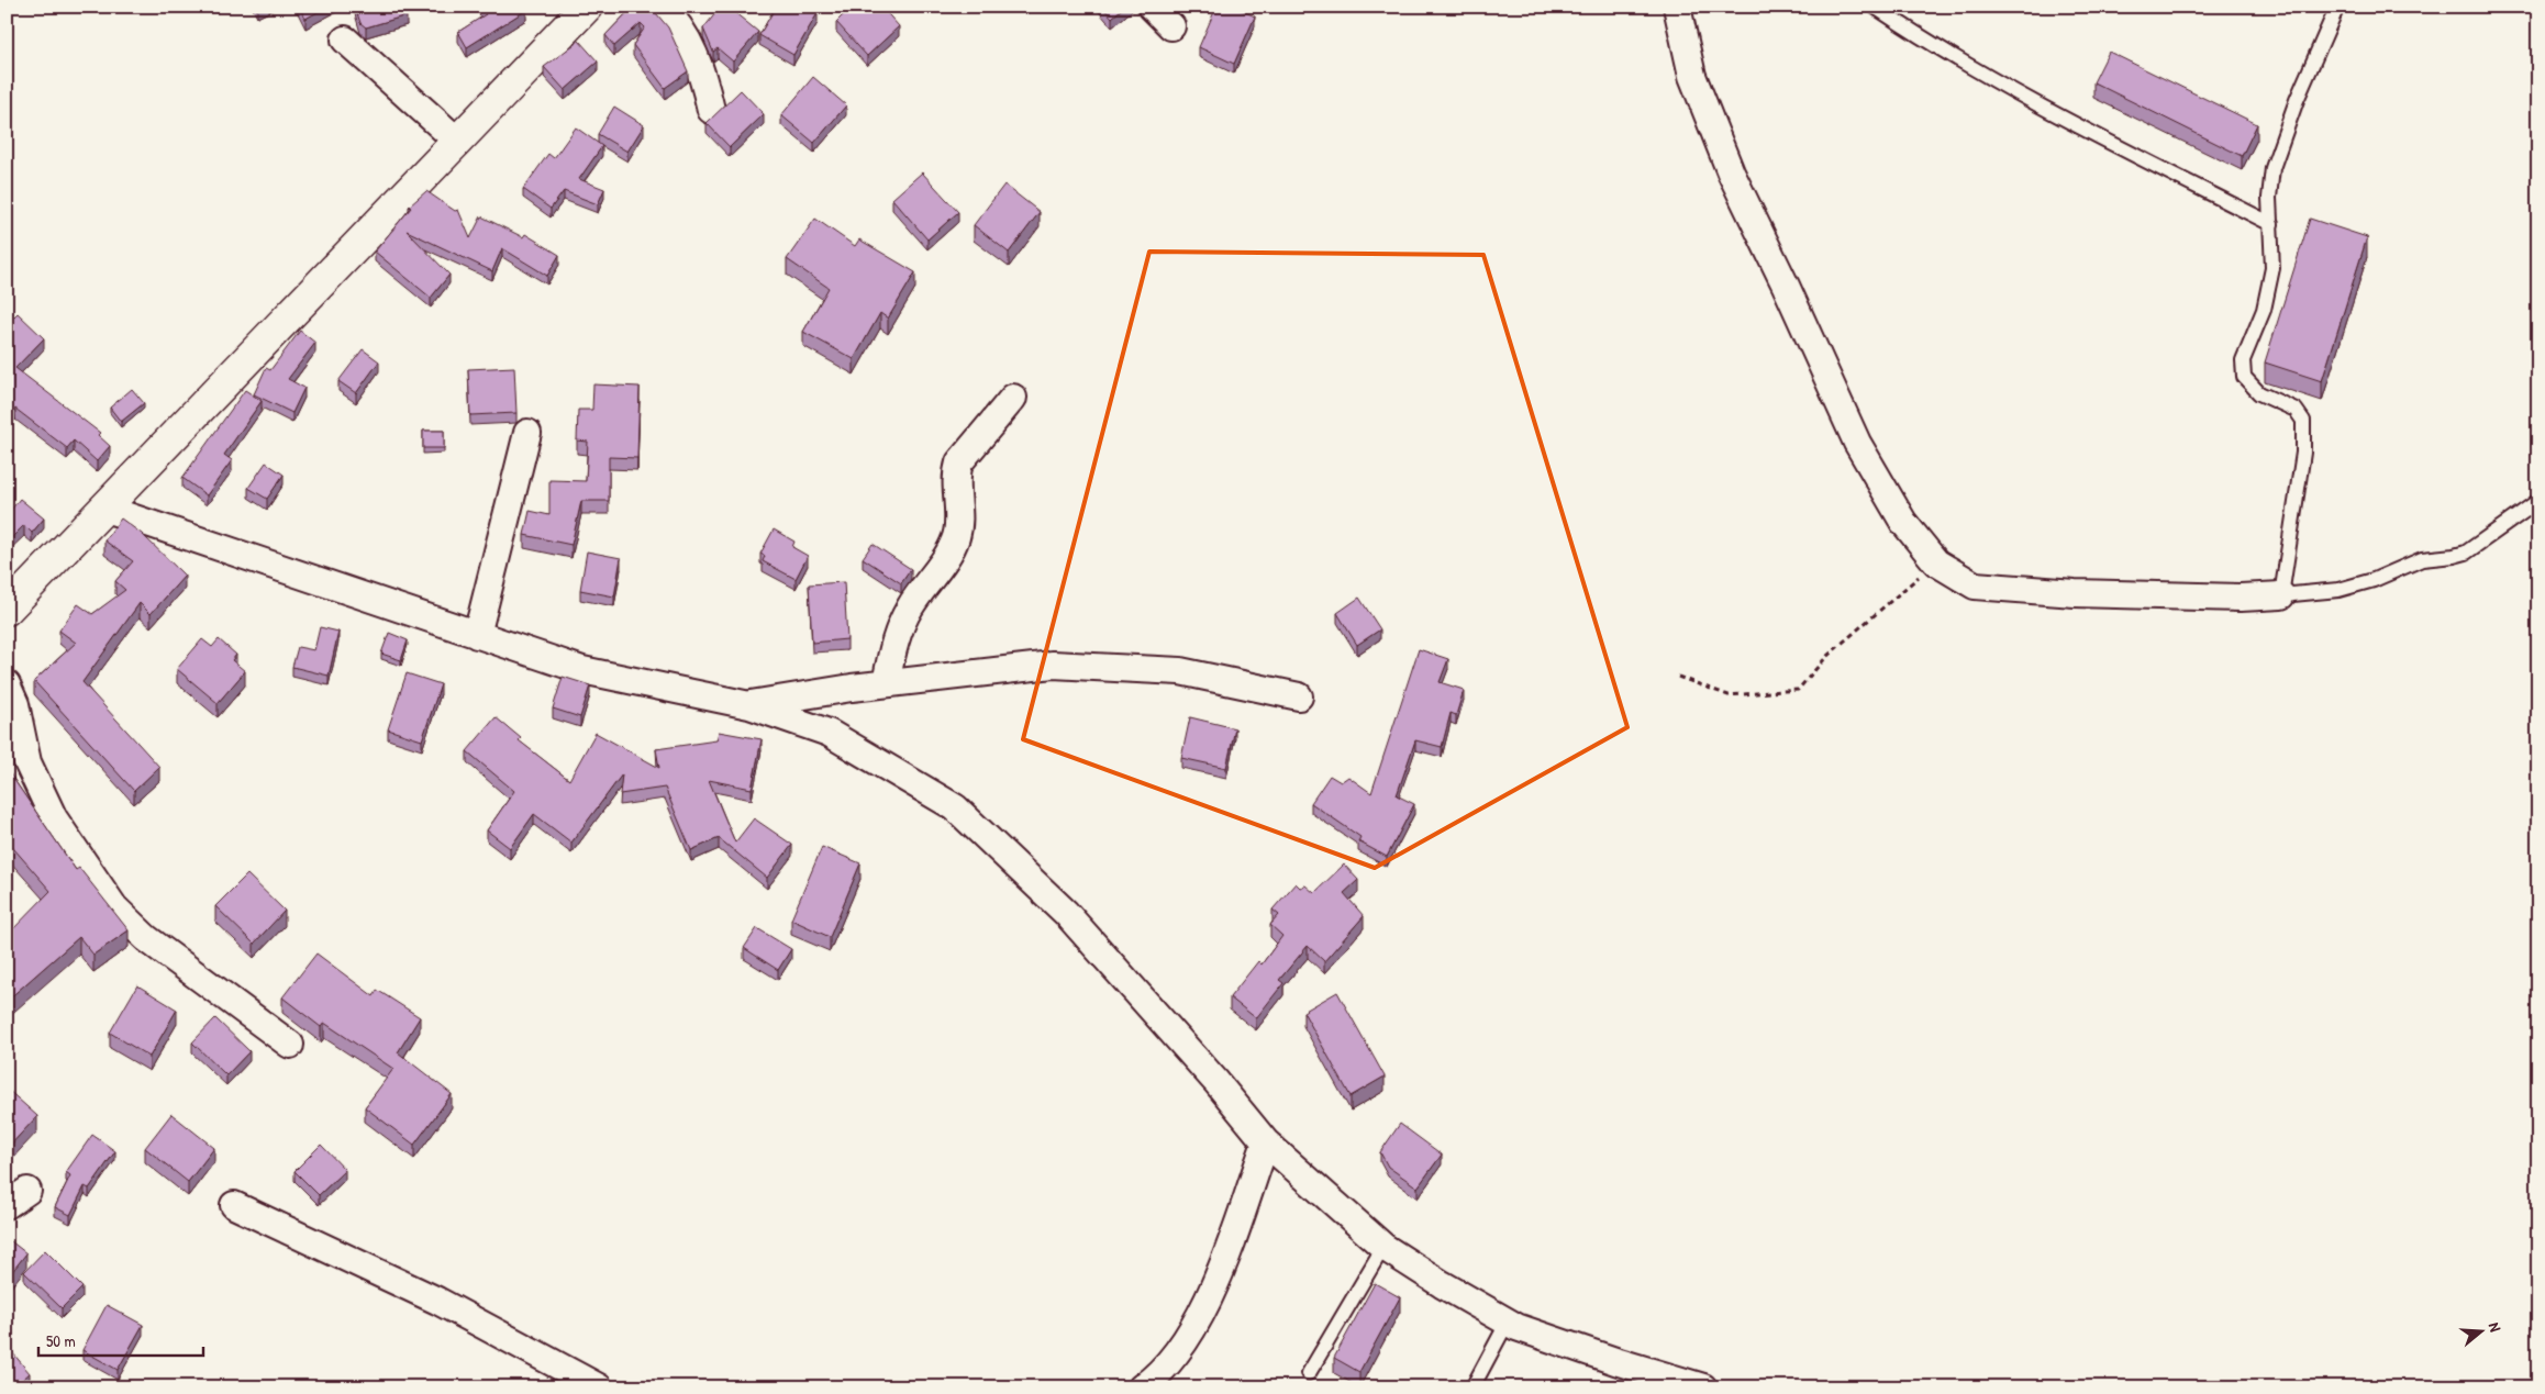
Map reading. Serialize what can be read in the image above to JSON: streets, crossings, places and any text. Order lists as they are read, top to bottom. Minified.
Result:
{"scale_bar":"50 m","north":"right"}
